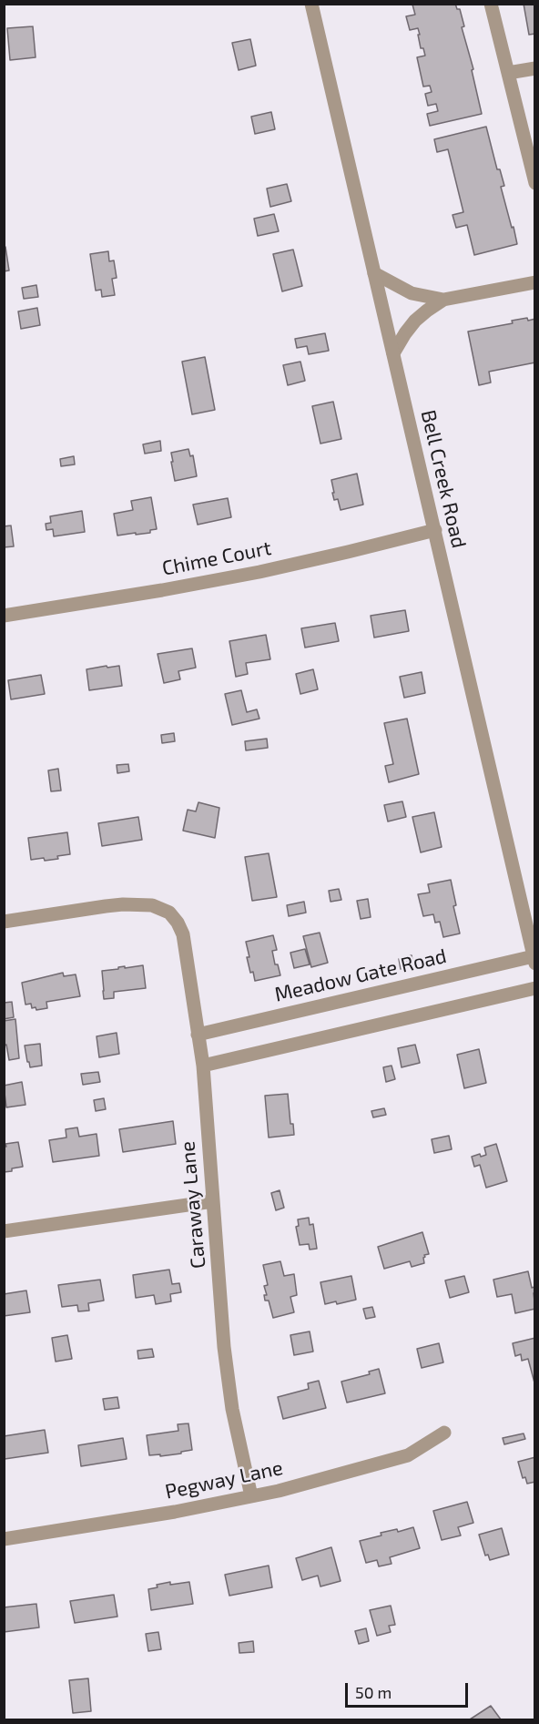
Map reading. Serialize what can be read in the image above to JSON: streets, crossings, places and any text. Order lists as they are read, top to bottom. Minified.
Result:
{"streets":{"street":["Bell Creek Road","Chime Court","Meadow Gate Road","Caraway Lane","Pegway Lane"]},"crossings":[["Bell Creek Road","Chime Court"],["Bell Creek Road","Meadow Gate Road"],["Meadow Gate Road","Caraway Lane"],["Caraway Lane","Pegway Lane"]],"scale_bar":"50 m"}
